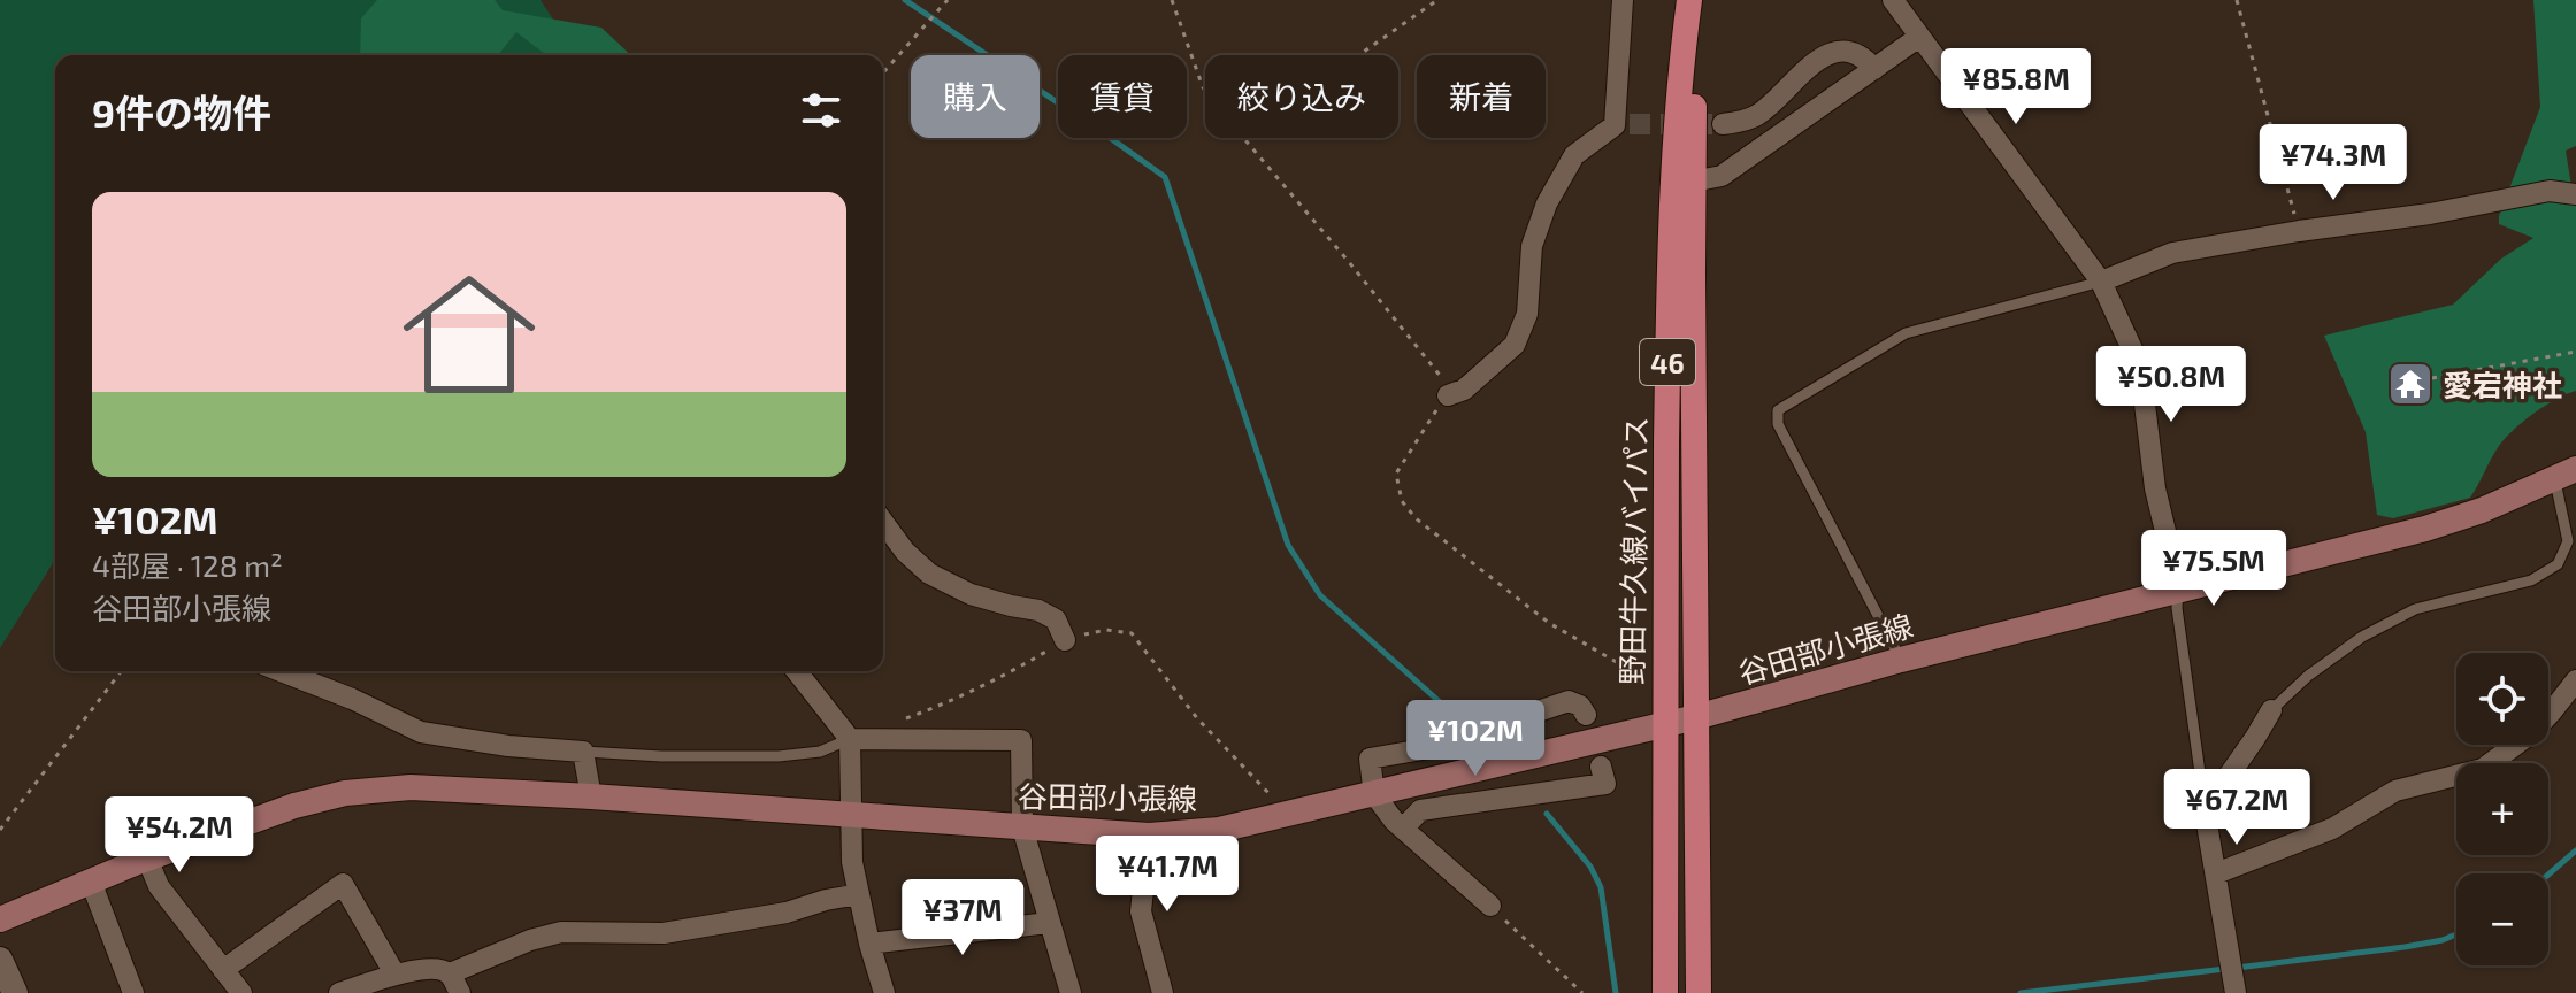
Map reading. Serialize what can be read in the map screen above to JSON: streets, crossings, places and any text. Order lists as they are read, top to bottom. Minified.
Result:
{"streets":{"main road":["46","野田牛久線バイパス","谷田部小張線"]},"crossings":[["野田牛久線バイパス","谷田部小張線"]],"places":{"temple":["愛宕神社"]},"page":{"price":["¥85.8M","¥74.3M","¥50.8M","¥75.5M","¥102M","¥67.2M","¥54.2M","¥41.7M","¥37M"],"chip":["購入","賃貸","絞り込み","新着"],"heading":"9件の物件","list":[{"name":"¥102M","note":"4部屋 · 128 m² · 谷田部小張線"}],"map_buttons":["+","−"]}}
